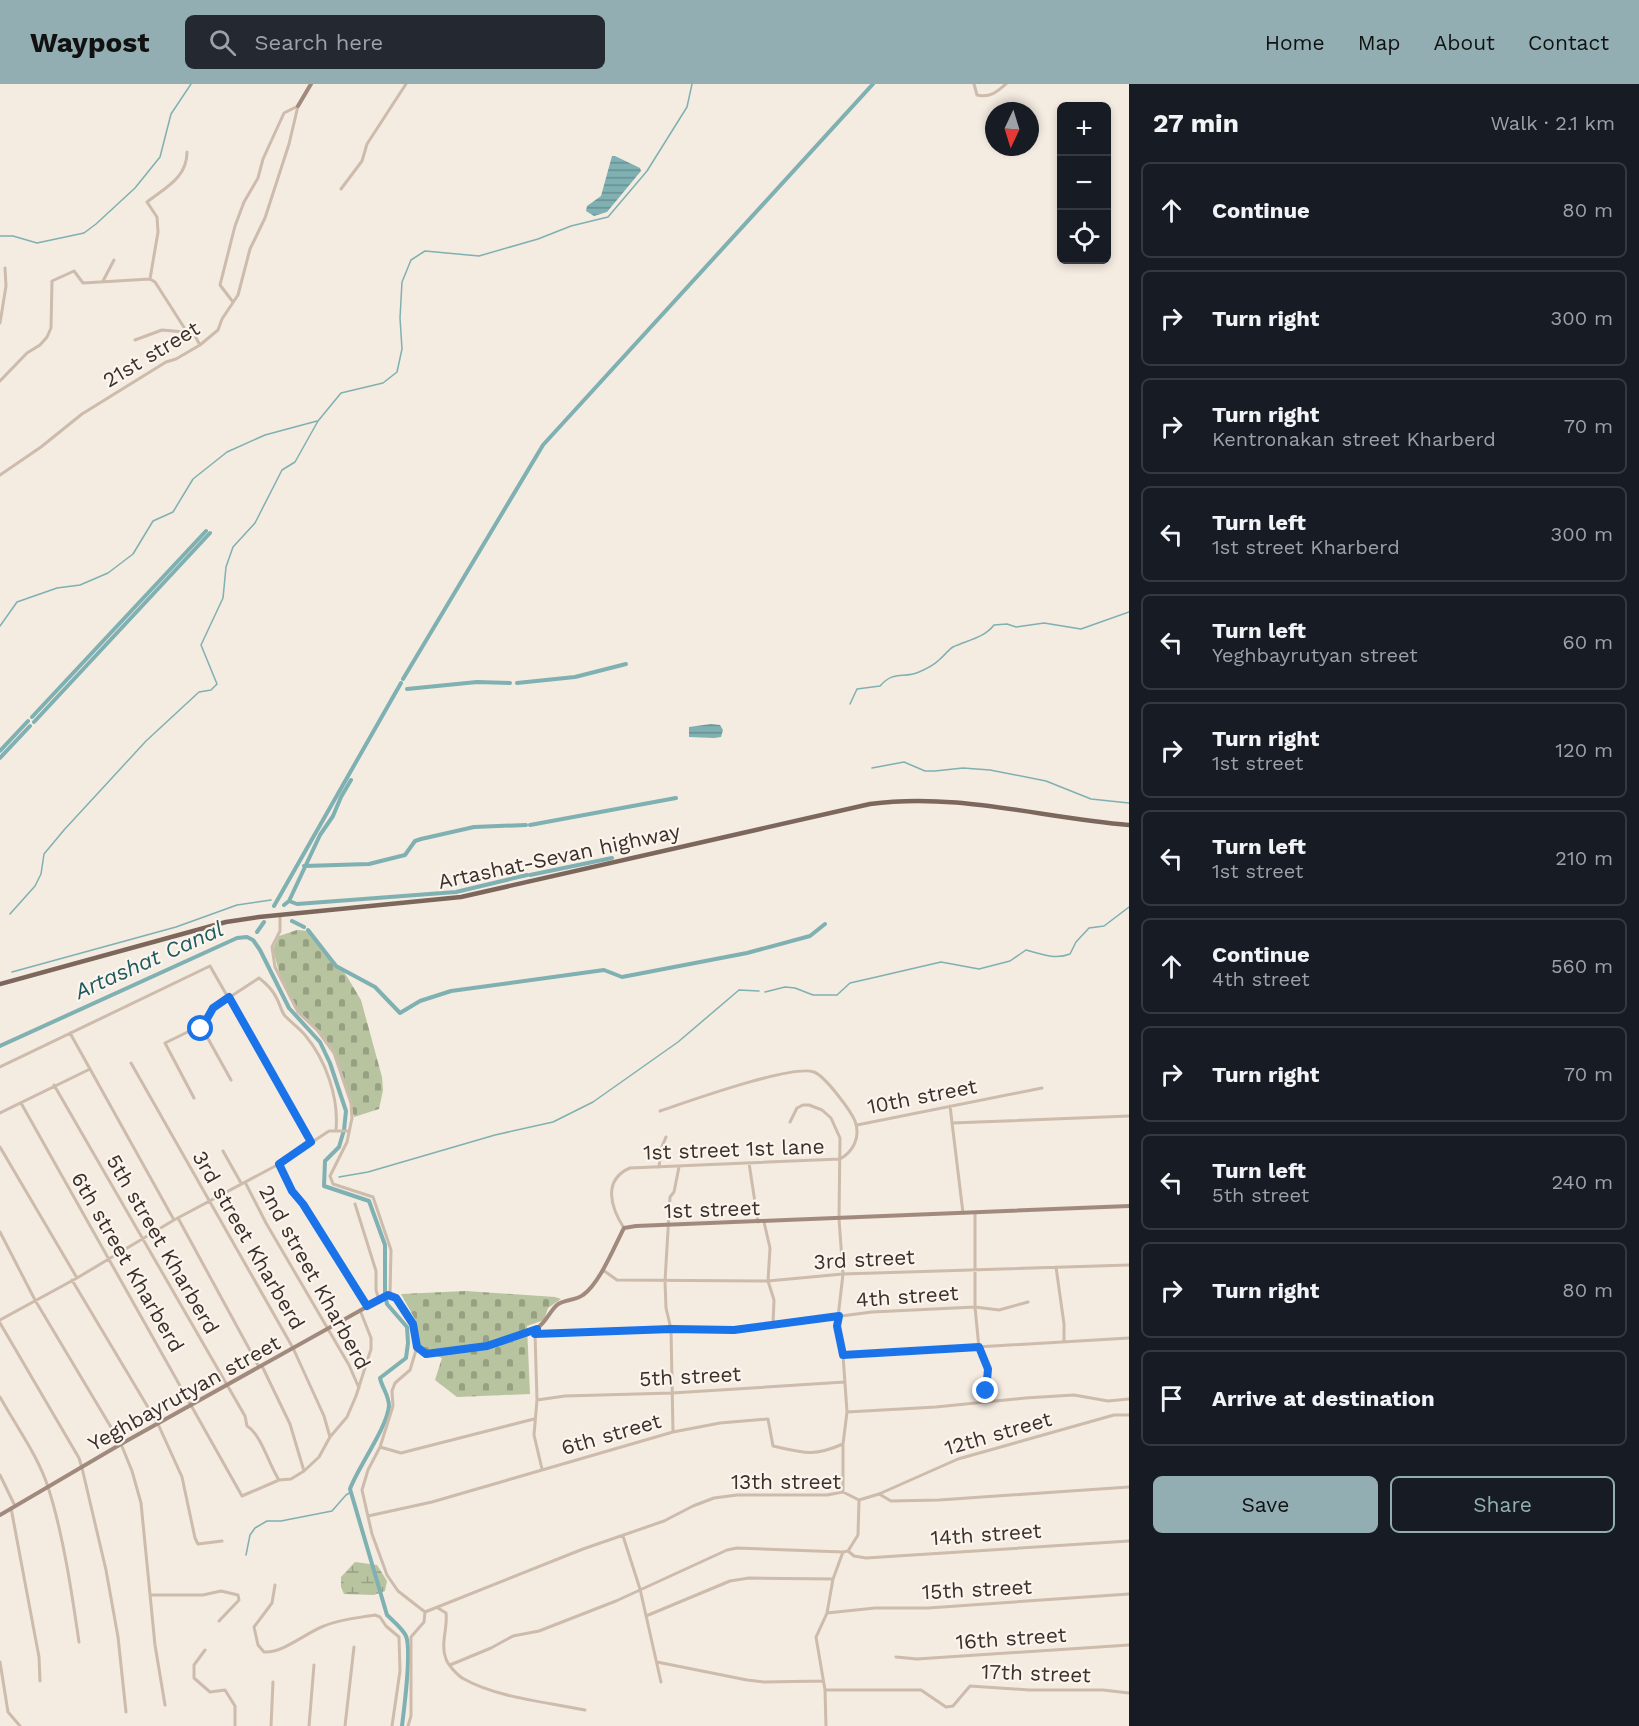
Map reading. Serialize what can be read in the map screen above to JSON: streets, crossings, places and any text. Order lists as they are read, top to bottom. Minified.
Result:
{"streets":{"main road":["21st street","Artashat-Sevan highway","1st street","Yeghbayrutyan street"],"street":["10th street","1st street 1st lane","3rd street Kharberd","5th street Kharberd","3rd street","6th street Kharberd","2nd street Kharberd","4th street","5th street","12th street","6th street","13th street","14th street","15th street","16th street","17th street"]},"crossings":[["1st street 1st lane","1st street"],["3rd street Kharberd","Yeghbayrutyan street"],["5th street Kharberd","6th street Kharberd"],["5th street Kharberd","Yeghbayrutyan street"],["6th street Kharberd","Yeghbayrutyan street"],["2nd street Kharberd","Yeghbayrutyan street"],["12th street","13th street"]],"water":["Artashat Canal"],"north":"bottom","page":{"header":"Waypost","search":"Search here","nav":["Home","Map","About","Contact"],"heading":["27 min","Walk · 2.1 km"],"map_buttons":["+","−"],"list":[["Continue","80 m"],["Turn right","300 m"],["Turn right","Kentronakan street Kharberd","70 m"],["Turn left","1st street Kharberd","300 m"],["Turn left","Yeghbayrutyan street","60 m"],["Turn right","1st street","120 m"],["Turn left","1st street","210 m"],["Continue","4th street","560 m"],["Turn right","70 m"],["Turn left","5th street","240 m"],["Turn right","80 m"],"Arrive at destination"],"buttons":["Save","Share"]}}
